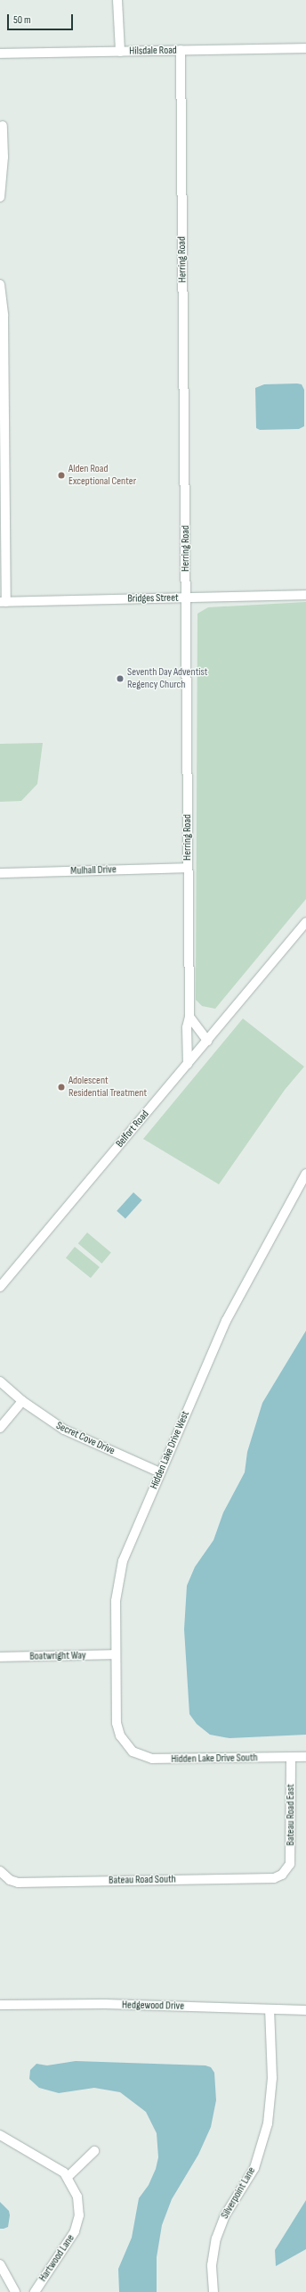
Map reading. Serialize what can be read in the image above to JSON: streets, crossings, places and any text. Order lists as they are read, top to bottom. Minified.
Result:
{"streets":{"street":["Hilsdale Road","Herring Road","Bridges Street","Mulhall Drive","Belfort Road","Secret Cove Drive","Hidden Lake Drive West","Boatwright Way","Hidden Lake Drive South","Bateau Road East","Bateau Road South","Hedgewood Drive","Silverpoint Lane","Hartwood Lane"]},"crossings":[["Hilsdale Road","Herring Road"],["Herring Road","Bridges Street"],["Herring Road","Mulhall Drive"],["Herring Road","Belfort Road"],["Secret Cove Drive","Hidden Lake Drive West"],["Hidden Lake Drive West","Boatwright Way"],["Hidden Lake Drive West","Hidden Lake Drive South"],["Hidden Lake Drive South","Bateau Road East"],["Bateau Road East","Bateau Road South"],["Hedgewood Drive","Silverpoint Lane"]],"places":["Alden Road Exceptional Center","Seventh Day Adventist Regency Church","Adolescent Residential Treatment"],"scale_bar":"50 m"}
